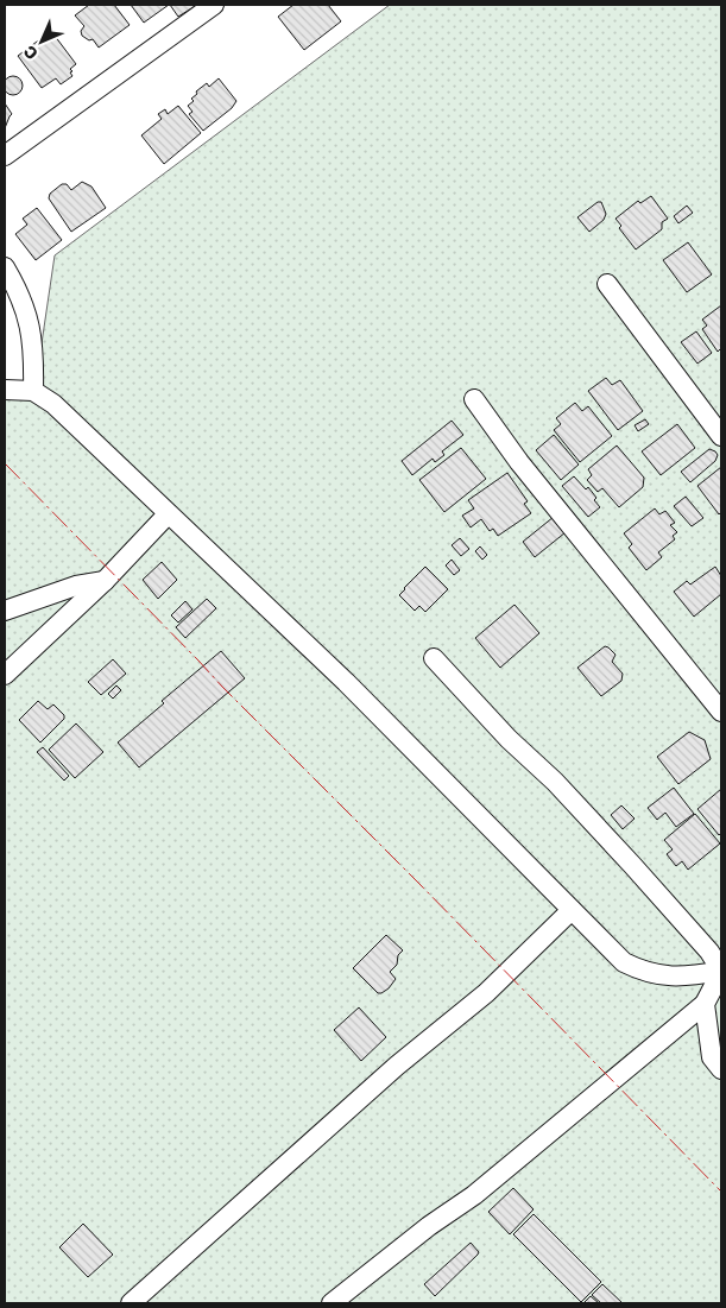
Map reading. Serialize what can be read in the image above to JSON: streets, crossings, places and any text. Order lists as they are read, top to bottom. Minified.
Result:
{"north":"bottom left"}
